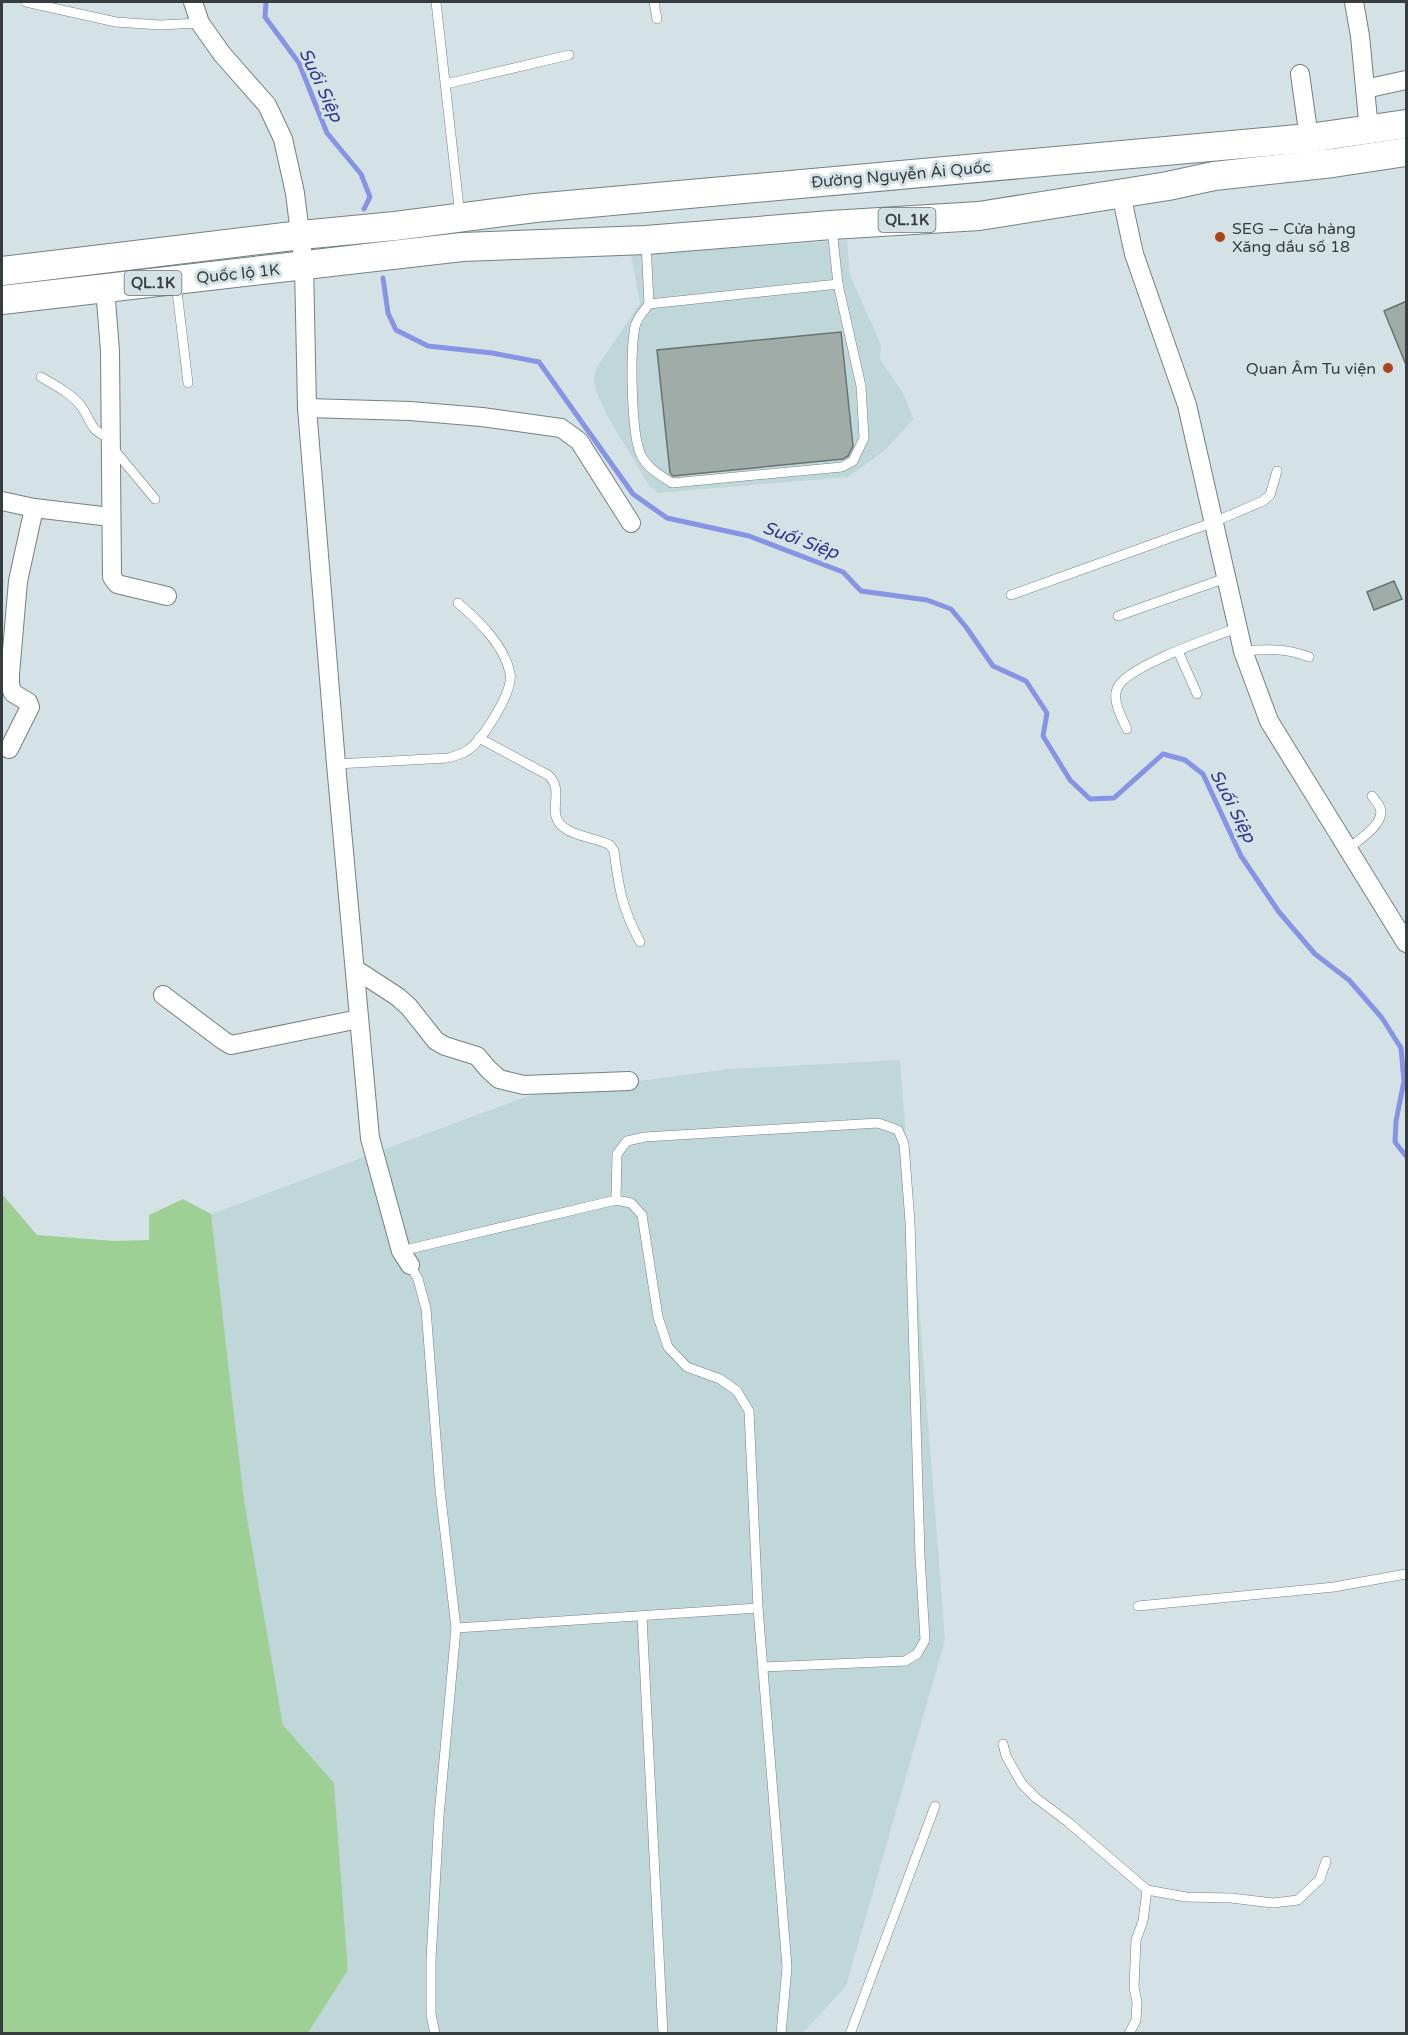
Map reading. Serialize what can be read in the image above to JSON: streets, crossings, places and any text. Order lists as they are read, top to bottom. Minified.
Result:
{"streets":{"main road":["Đường Nguyễn Ái Quốc","QL.1K","Quốc lộ 1K"]},"crossings":[["Đường Nguyễn Ái Quốc","Quốc lộ 1K"],["QL.1K","Quốc lộ 1K"]],"water":["Suối Siệp"],"places":["SEG – Cửa hàng Xăng dầu số 18","Quan Âm Tu viện"]}
